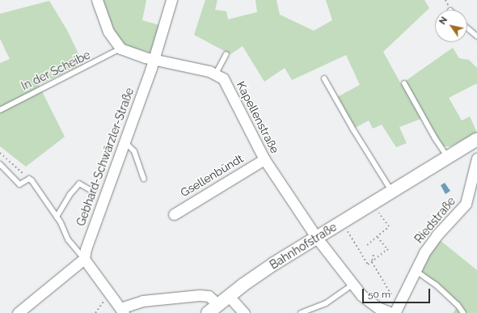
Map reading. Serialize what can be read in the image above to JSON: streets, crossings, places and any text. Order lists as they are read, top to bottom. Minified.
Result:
{"streets":{"street":["Kapellenstraße","Gebhard-Schwärzler-Straße","Gsellenbündt","Riedstraße","Bahnhofstraße"],"lane":["In der Scheibe"]},"crossings":[["In der Scheibe","Kapellenstraße"],["Kapellenstraße","Gebhard-Schwärzler-Straße"],["Kapellenstraße","Gsellenbündt"],["Kapellenstraße","Bahnhofstraße"]],"scale_bar":"50 m","north":"top left"}
